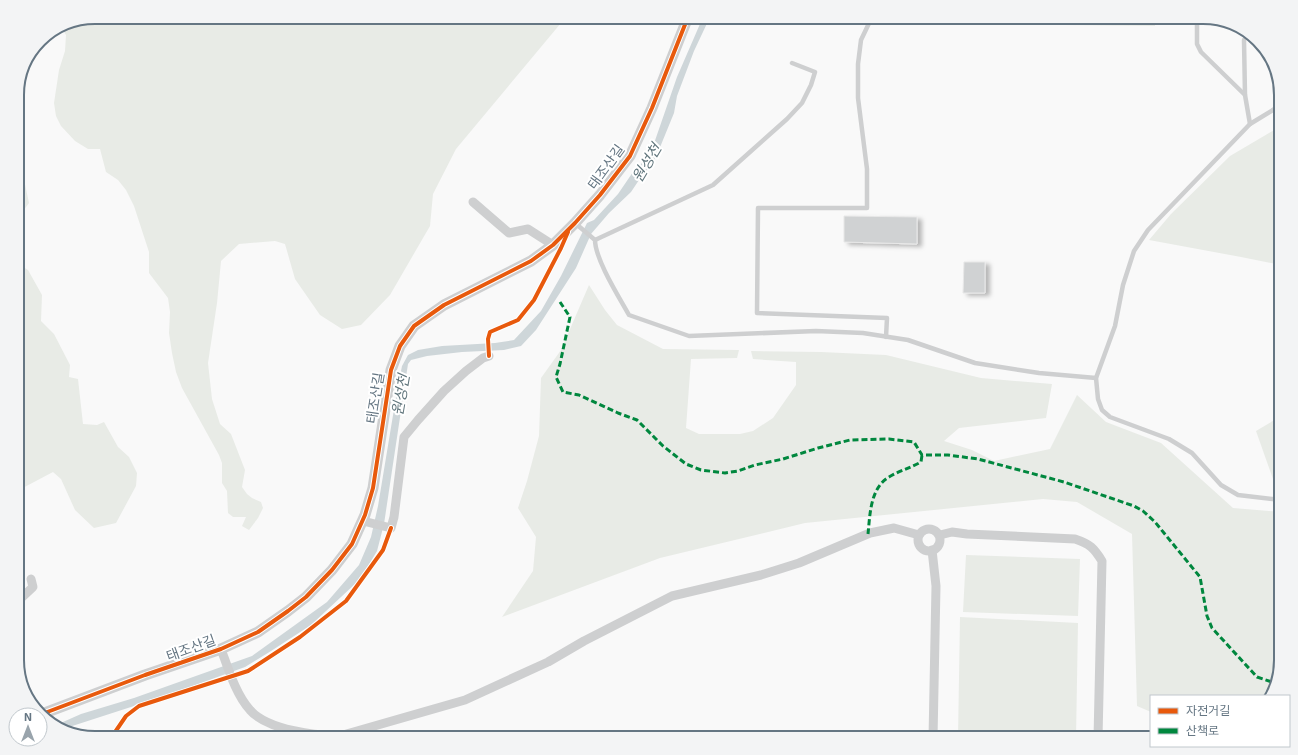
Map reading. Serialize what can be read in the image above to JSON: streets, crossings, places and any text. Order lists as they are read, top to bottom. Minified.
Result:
{"streets":{"street":["태조산길"]},"water":["원성천"],"legend":["자전거길","산책로"],"north":"top"}
